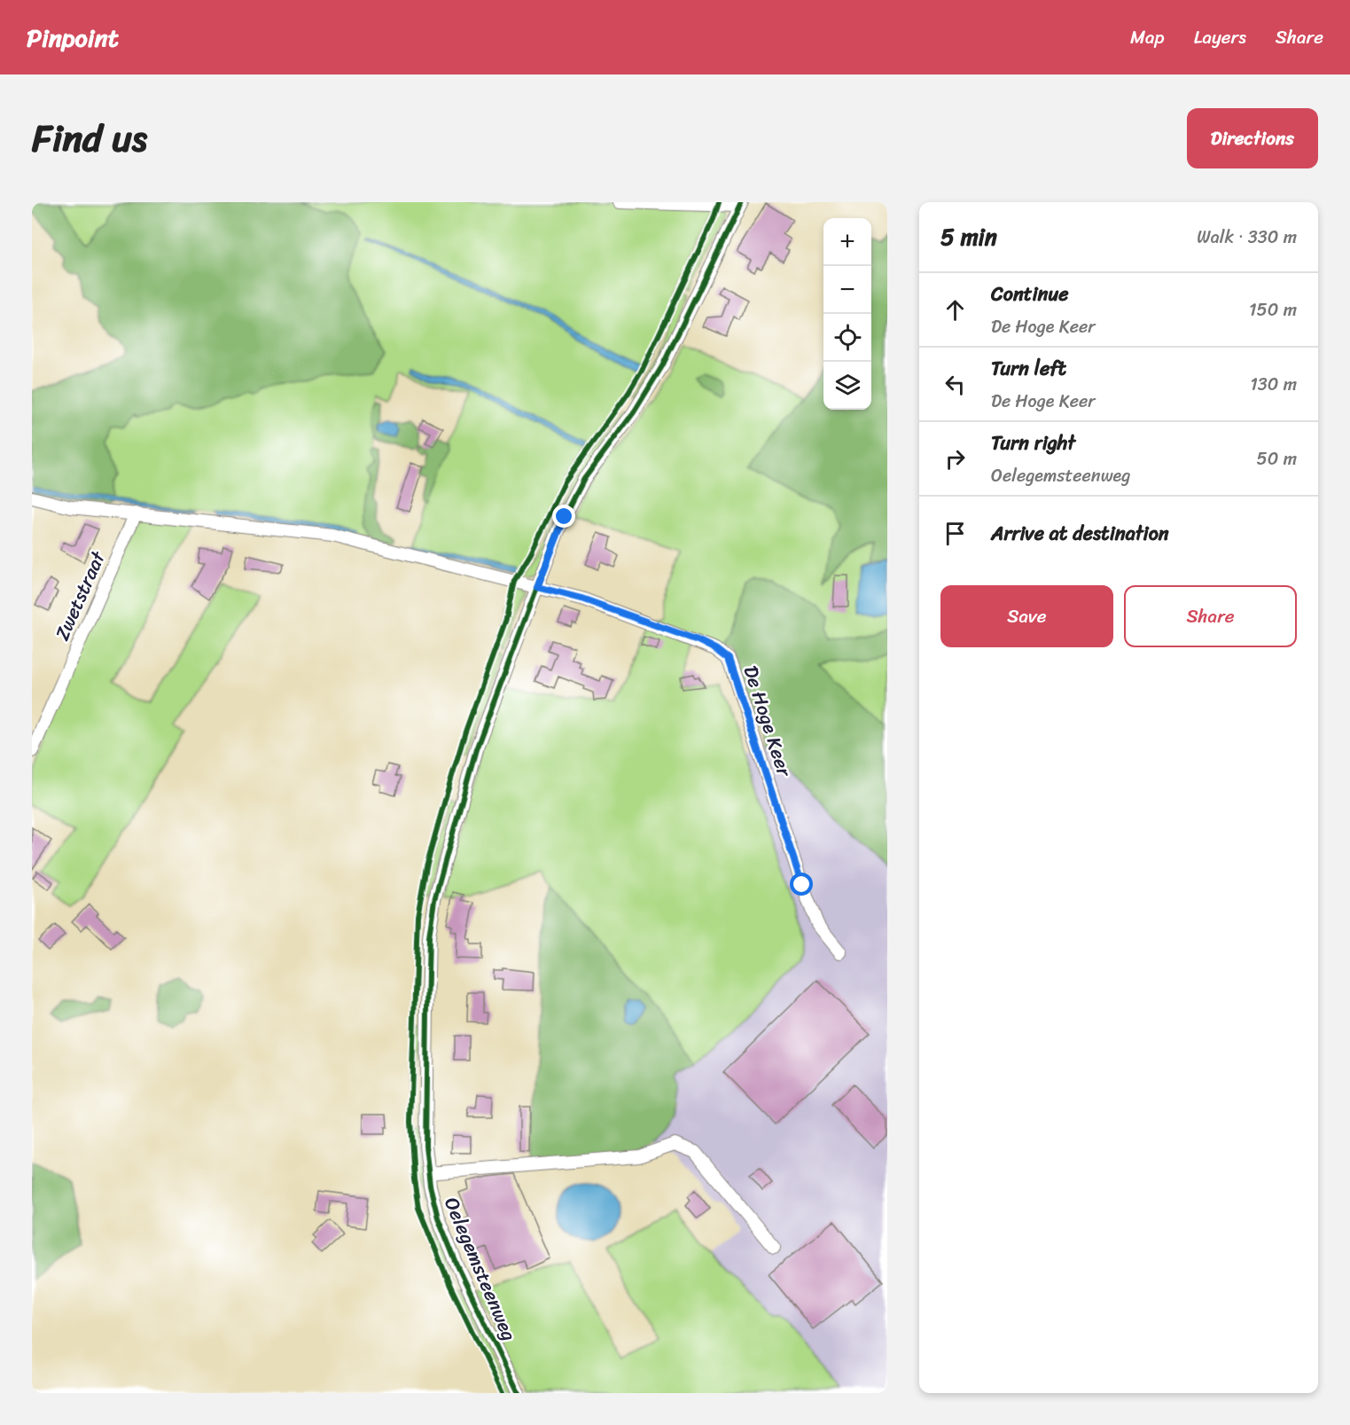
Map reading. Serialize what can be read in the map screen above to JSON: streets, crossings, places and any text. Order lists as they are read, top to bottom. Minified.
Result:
{"streets":{"street":["Zwetstraat","De Hoge Keer","Oelegemsteenweg"]},"crossings":[["Zwetstraat","De Hoge Keer"],["De Hoge Keer","Oelegemsteenweg"]],"page":{"header":"Pinpoint","nav":["Map","Layers","Share"],"title":"Find us","buttons":["Directions",["Save","Share"]],"heading":["5 min","Walk · 330 m"],"map_buttons":["+","−"],"list":[["Continue","De Hoge Keer","150 m"],["Turn left","De Hoge Keer","130 m"],["Turn right","Oelegemsteenweg","50 m"],"Arrive at destination"]}}
